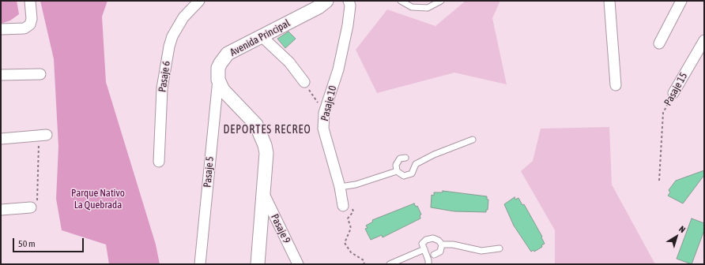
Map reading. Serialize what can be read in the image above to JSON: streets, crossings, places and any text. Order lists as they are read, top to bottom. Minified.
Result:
{"streets":{"street":["Avenida Principal","Pasaje 6","Pasaje 15","Pasaje 10","Pasaje 5","Pasaje 9"]},"crossings":[["Avenida Principal","Pasaje 5"]],"districts":["DEPORTES RECREO"],"parks":["Parque Nativo La Quebrada"],"scale_bar":"50 m","north":"top right"}
